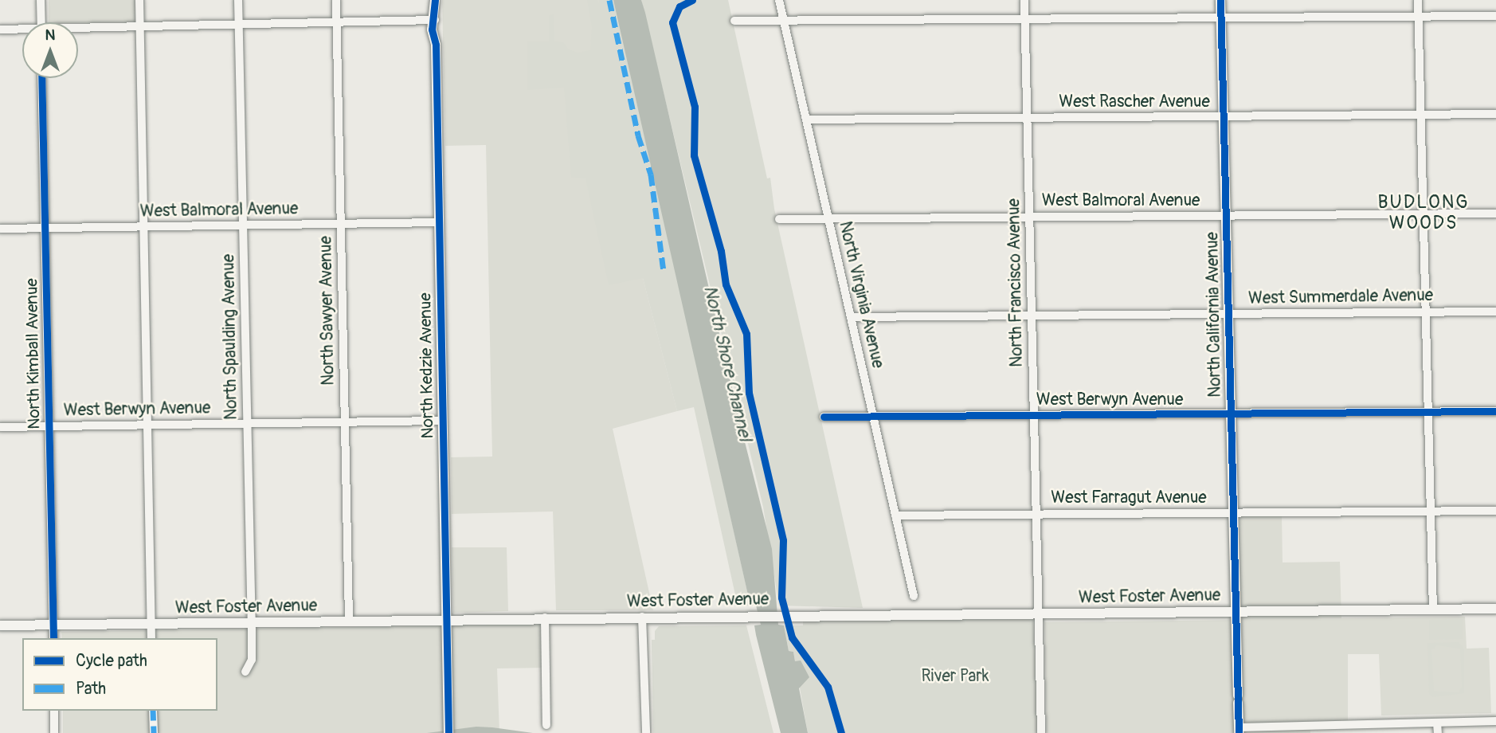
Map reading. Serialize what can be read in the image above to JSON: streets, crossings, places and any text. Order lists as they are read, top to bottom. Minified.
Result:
{"streets":{"main road":["North California Avenue","North Kedzie Avenue","West Foster Avenue"],"street":["West Rascher Avenue","West Balmoral Avenue","North Francisco Avenue","North Virginia Avenue","West Summerdale Avenue","North Sawyer Avenue","North Spaulding Avenue","North Kimball Avenue","West Berwyn Avenue","West Farragut Avenue"]},"crossings":[["West Rascher Avenue","North Francisco Avenue"],["West Rascher Avenue","North Virginia Avenue"],["West Rascher Avenue","North California Avenue"],["West Balmoral Avenue","North Francisco Avenue"],["West Balmoral Avenue","North Virginia Avenue"],["West Balmoral Avenue","North Sawyer Avenue"],["West Balmoral Avenue","North California Avenue"],["West Balmoral Avenue","North Spaulding Avenue"],["West Balmoral Avenue","North Kimball Avenue"],["West Balmoral Avenue","North Kedzie Avenue"],["North Francisco Avenue","West Summerdale Avenue"],["North Francisco Avenue","West Berwyn Avenue"],["North Francisco Avenue","West Farragut Avenue"],["North Francisco Avenue","West Foster Avenue"],["North Virginia Avenue","West Summerdale Avenue"],["North Virginia Avenue","West Berwyn Avenue"],["North Virginia Avenue","West Farragut Avenue"],["West Summerdale Avenue","North California Avenue"],["North Sawyer Avenue","West Berwyn Avenue"],["North Sawyer Avenue","West Foster Avenue"],["North California Avenue","West Berwyn Avenue"],["North California Avenue","West Farragut Avenue"],["North California Avenue","West Foster Avenue"],["North Spaulding Avenue","West Berwyn Avenue"],["North Spaulding Avenue","West Foster Avenue"],["North Kimball Avenue","West Berwyn Avenue"],["North Kimball Avenue","West Foster Avenue"],["North Kedzie Avenue","West Berwyn Avenue"],["North Kedzie Avenue","West Foster Avenue"]],"districts":["BUDLONG WOODS"],"water":["North Shore Channel"],"parks":["River Park"],"legend":["Cycle path","Path"],"north":"top"}
